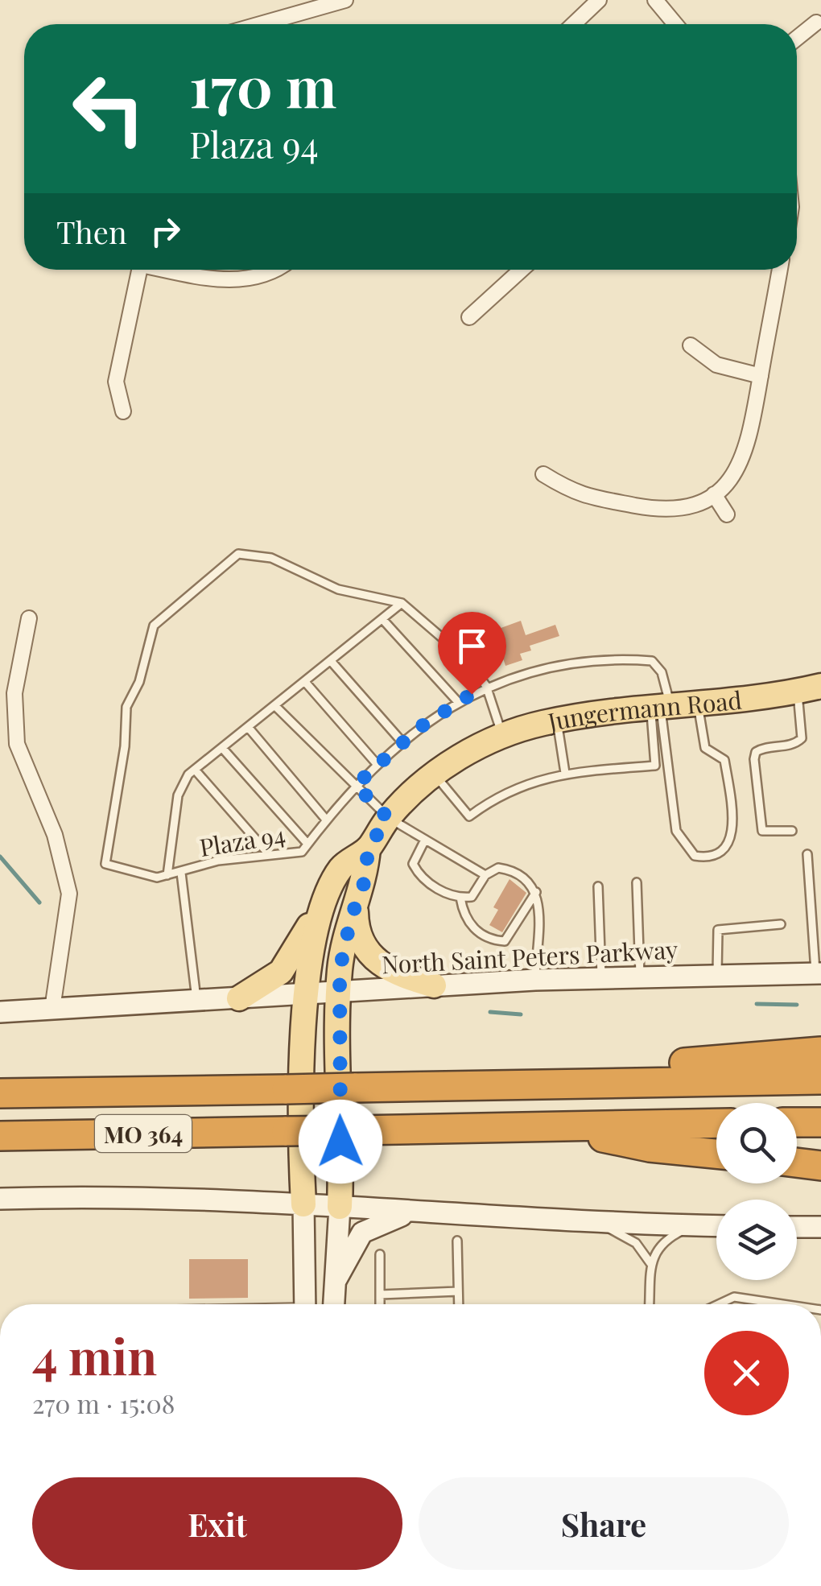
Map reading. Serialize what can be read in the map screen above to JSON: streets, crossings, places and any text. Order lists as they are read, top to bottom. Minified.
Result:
{"streets":{"highway":["MO 364"],"main road":["Jungermann Road","North Saint Peters Parkway"],"lane":["Plaza 94"]},"crossings":[["Jungermann Road","Plaza 94"],["Jungermann Road","North Saint Peters Parkway"]],"page":{"turn":["170 m","Plaza 94"],"then":"Then","heading":["4 min","270 m · 15:08"],"buttons":["Exit","Share"]}}
